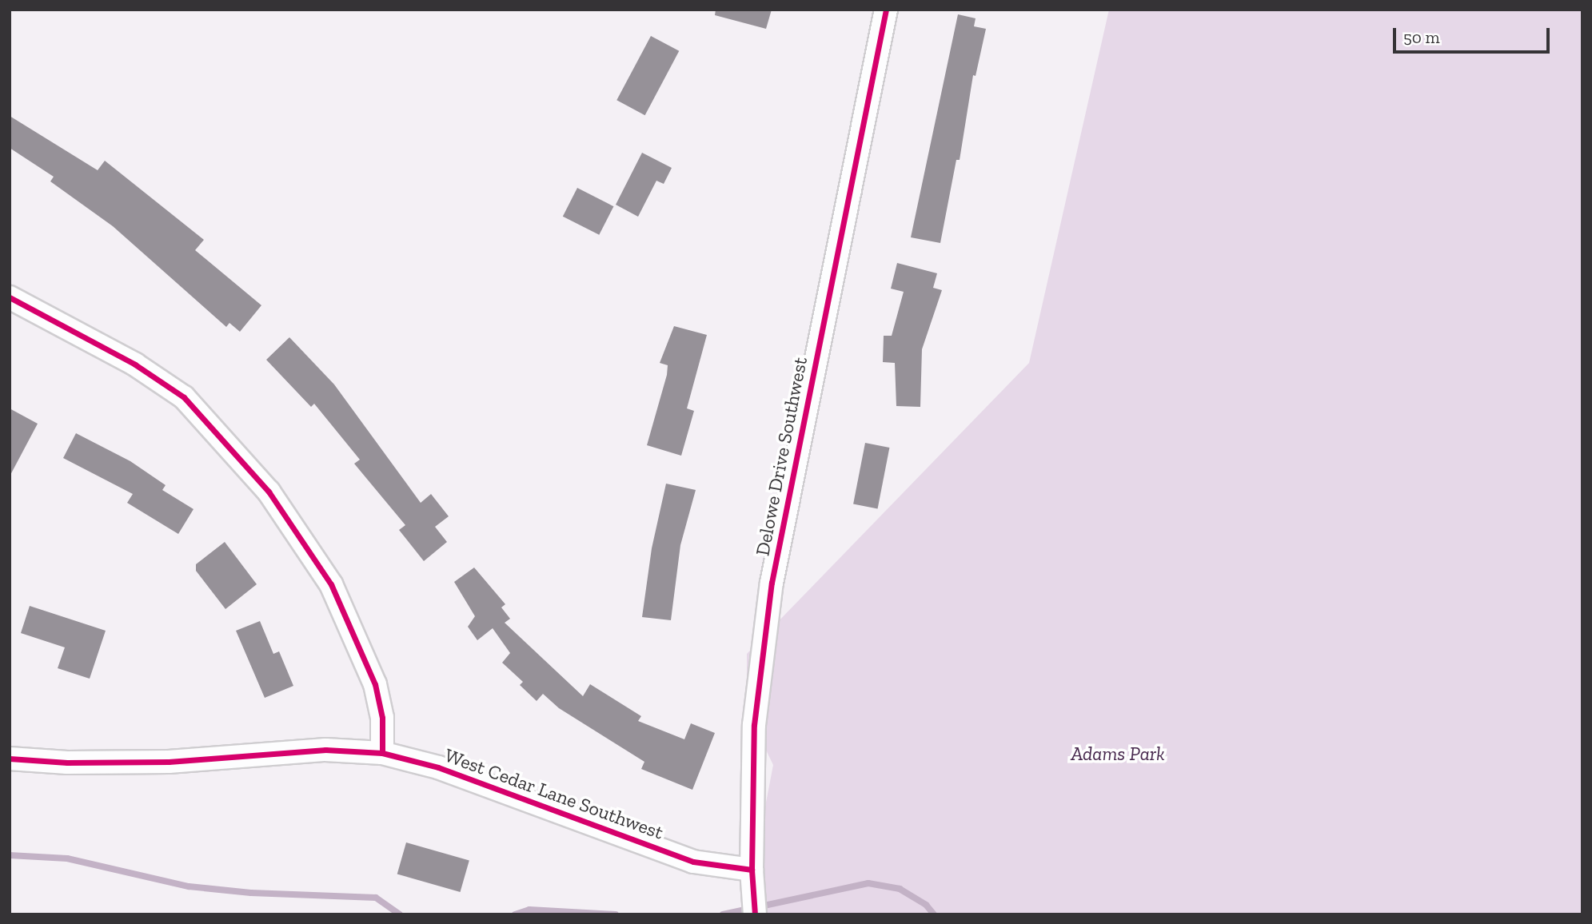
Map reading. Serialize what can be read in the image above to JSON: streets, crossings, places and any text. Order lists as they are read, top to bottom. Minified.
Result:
{"streets":{"street":["Delowe Drive Southwest","West Cedar Lane Southwest"]},"crossings":[["Delowe Drive Southwest","West Cedar Lane Southwest"]],"parks":["Adams Park"],"scale_bar":"50 m"}
